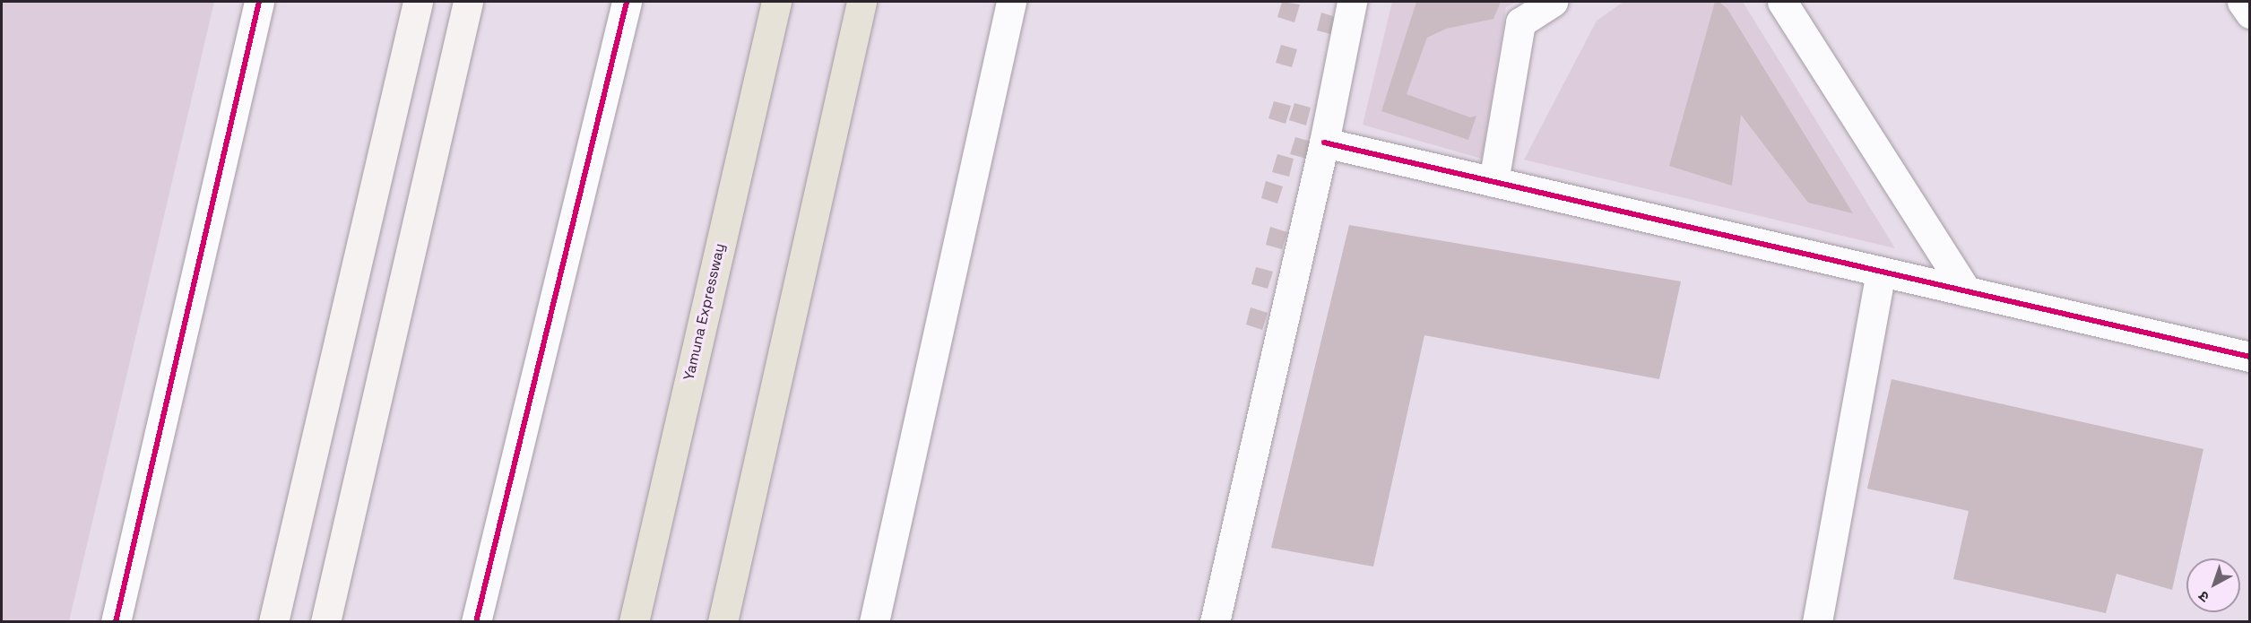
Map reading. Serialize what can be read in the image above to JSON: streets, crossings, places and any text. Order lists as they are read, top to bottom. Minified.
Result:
{"streets":{"highway":["Yamuna Expressway"]},"north":"bottom left"}
